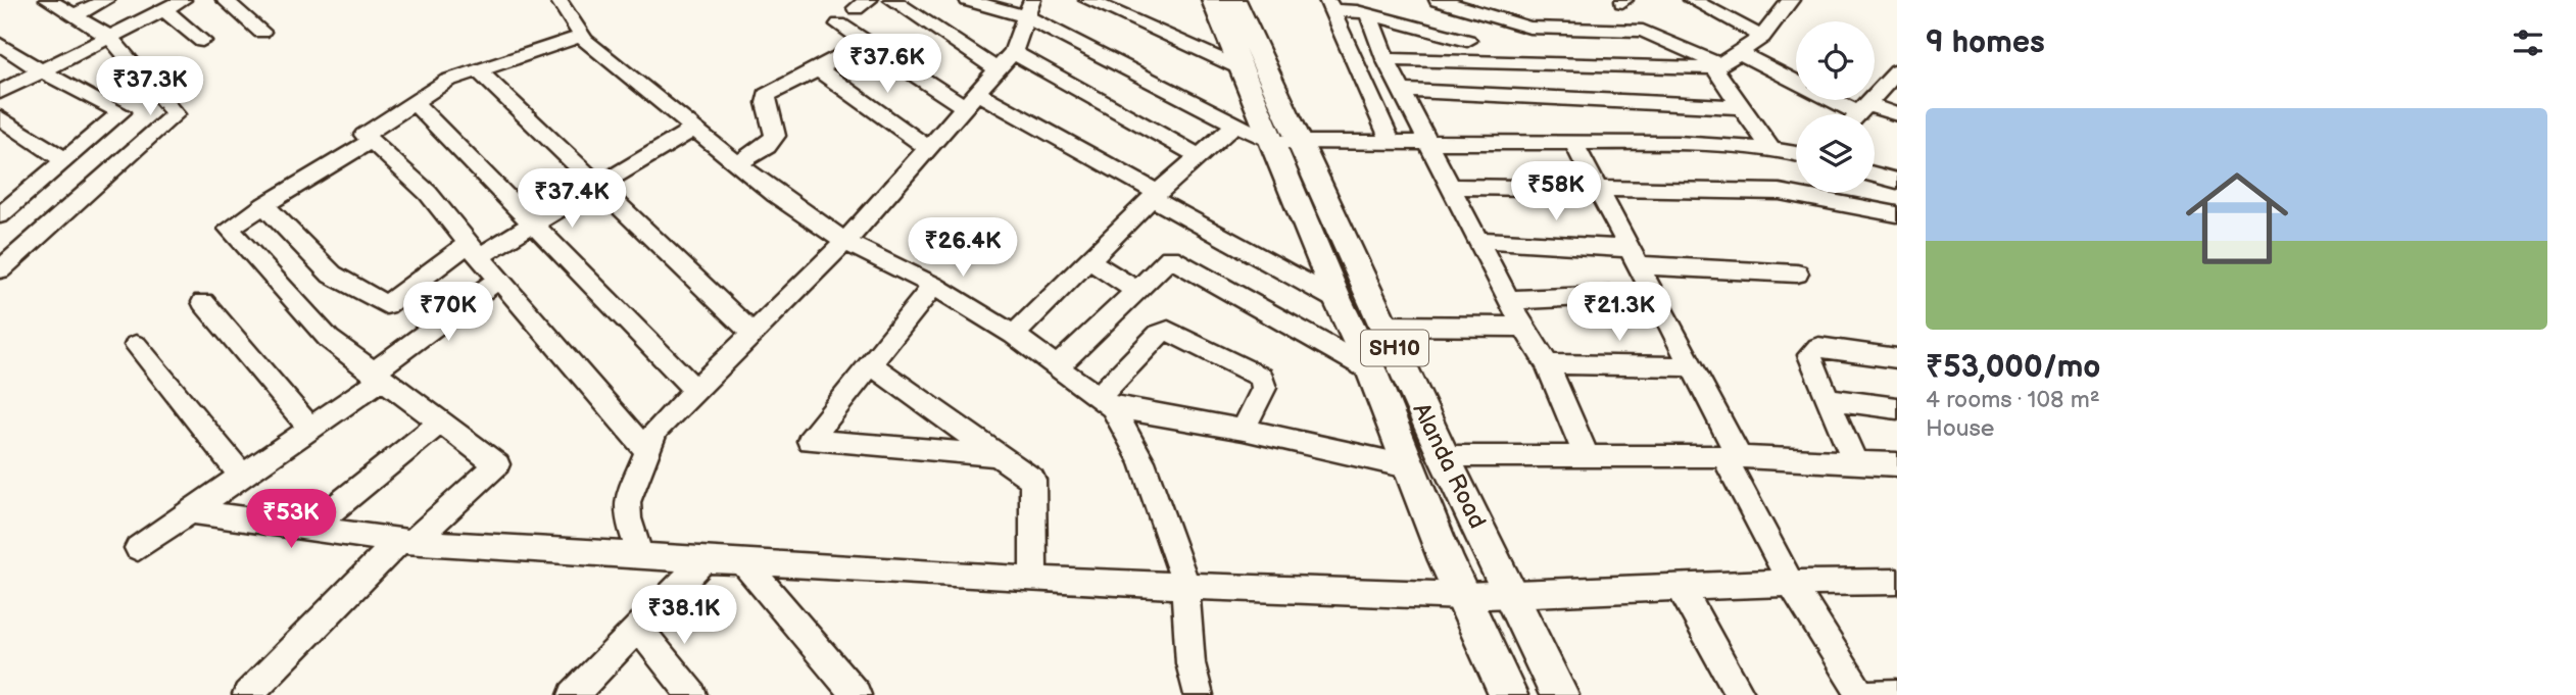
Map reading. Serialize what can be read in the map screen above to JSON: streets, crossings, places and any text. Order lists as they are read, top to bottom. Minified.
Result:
{"streets":{"main road":["SH10","Alanda Road"]},"page":{"heading":"9 homes","price":["₹37.6K","₹37.3K","₹58K","₹37.4K","₹26.4K","₹70K","₹21.3K","₹53K","₹38.1K"],"list":[{"name":"₹53,000/mo","note":"4 rooms · 108 m² · House"}]}}
